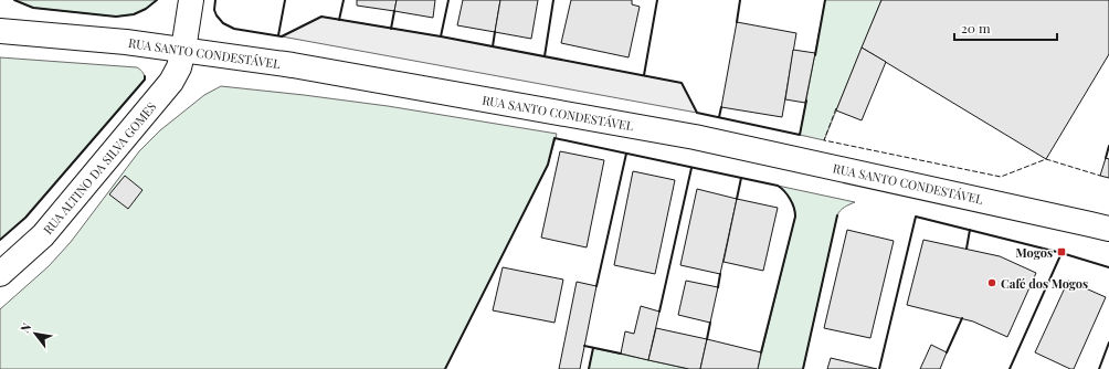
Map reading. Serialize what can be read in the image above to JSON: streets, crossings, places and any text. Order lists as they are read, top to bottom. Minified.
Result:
{"streets":{"street":["RUA SANTO CONDESTÁVEL","RUA ALTINO DA SILVA GOMES"]},"crossings":[["RUA SANTO CONDESTÁVEL","RUA ALTINO DA SILVA GOMES"]],"places":{"transit":["Mogos"],"other":["Café dos Mogos"]},"scale_bar":"20 m","north":"top left"}
